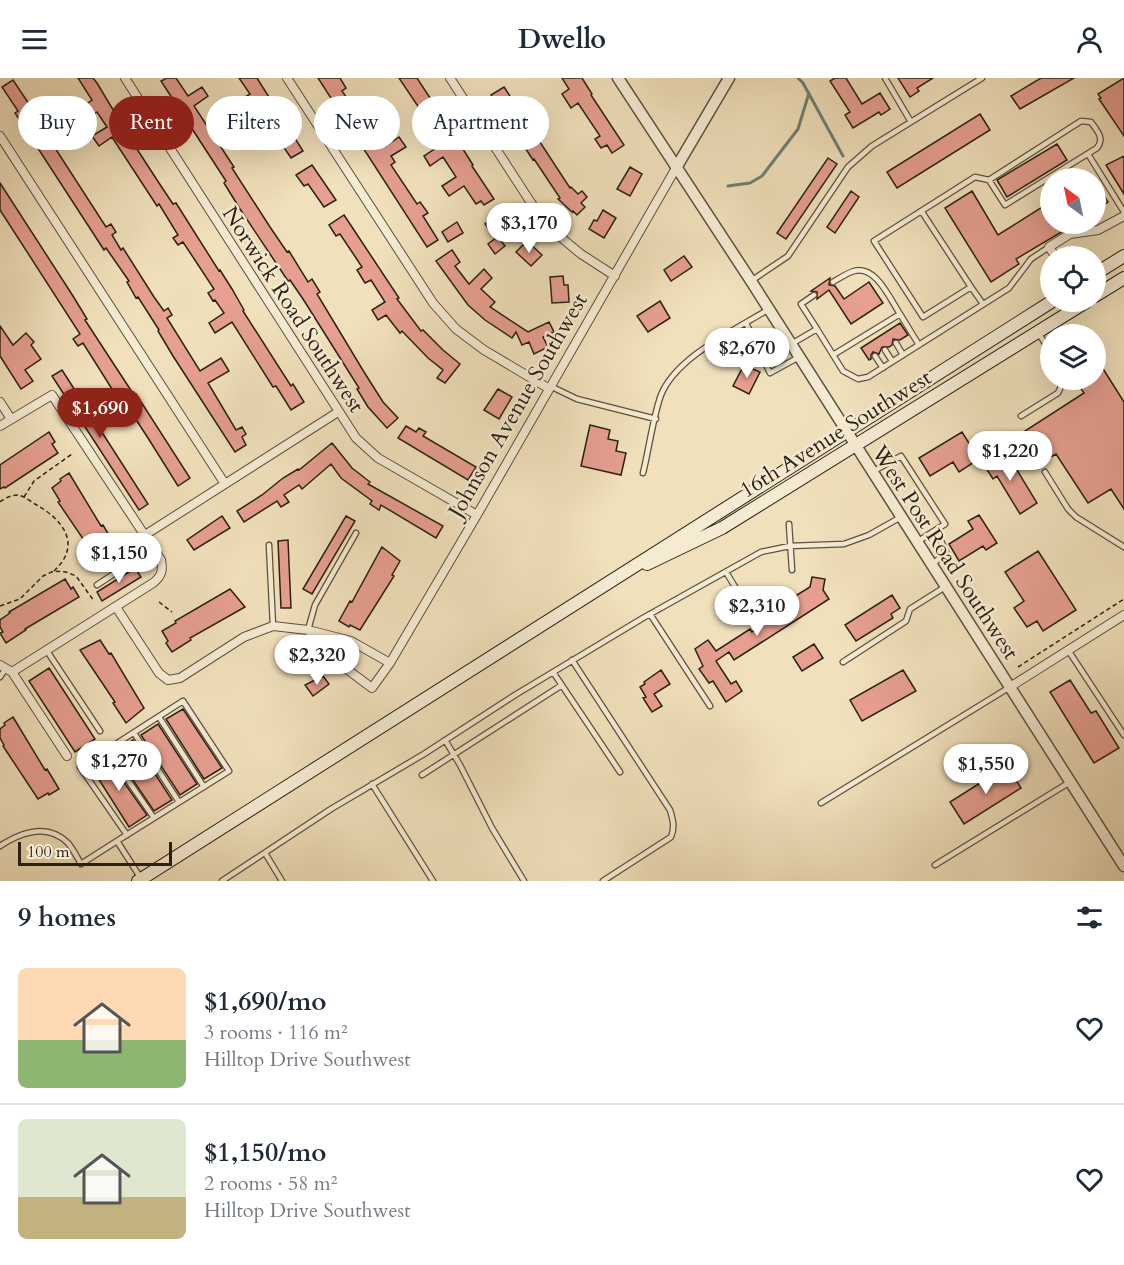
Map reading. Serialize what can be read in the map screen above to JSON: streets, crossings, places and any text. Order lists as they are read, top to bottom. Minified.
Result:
{"streets":{"main road":["16th Avenue Southwest"],"street":["Norwick Road Southwest","Johnson Avenue Southwest","West Post Road Southwest"]},"crossings":[["Norwick Road Southwest","Johnson Avenue Southwest"],["Johnson Avenue Southwest","West Post Road Southwest"],["16th Avenue Southwest","West Post Road Southwest"]],"scale_bar":"100 m","north":"top left","page":{"header":"Dwello","chip":["Buy","Rent","Filters","New","Apartment"],"price":["$3,170","$2,670","$1,690","$1,220","$1,150","$2,310","$2,320","$1,270","$1,550"],"scale":"100 m","heading":"9 homes","list":[{"name":"$1,690/mo","note":"3 rooms · 116 m² · Hilltop Drive Southwest"},{"name":"$1,150/mo","note":"2 rooms · 58 m² · Hilltop Drive Southwest"}]}}
